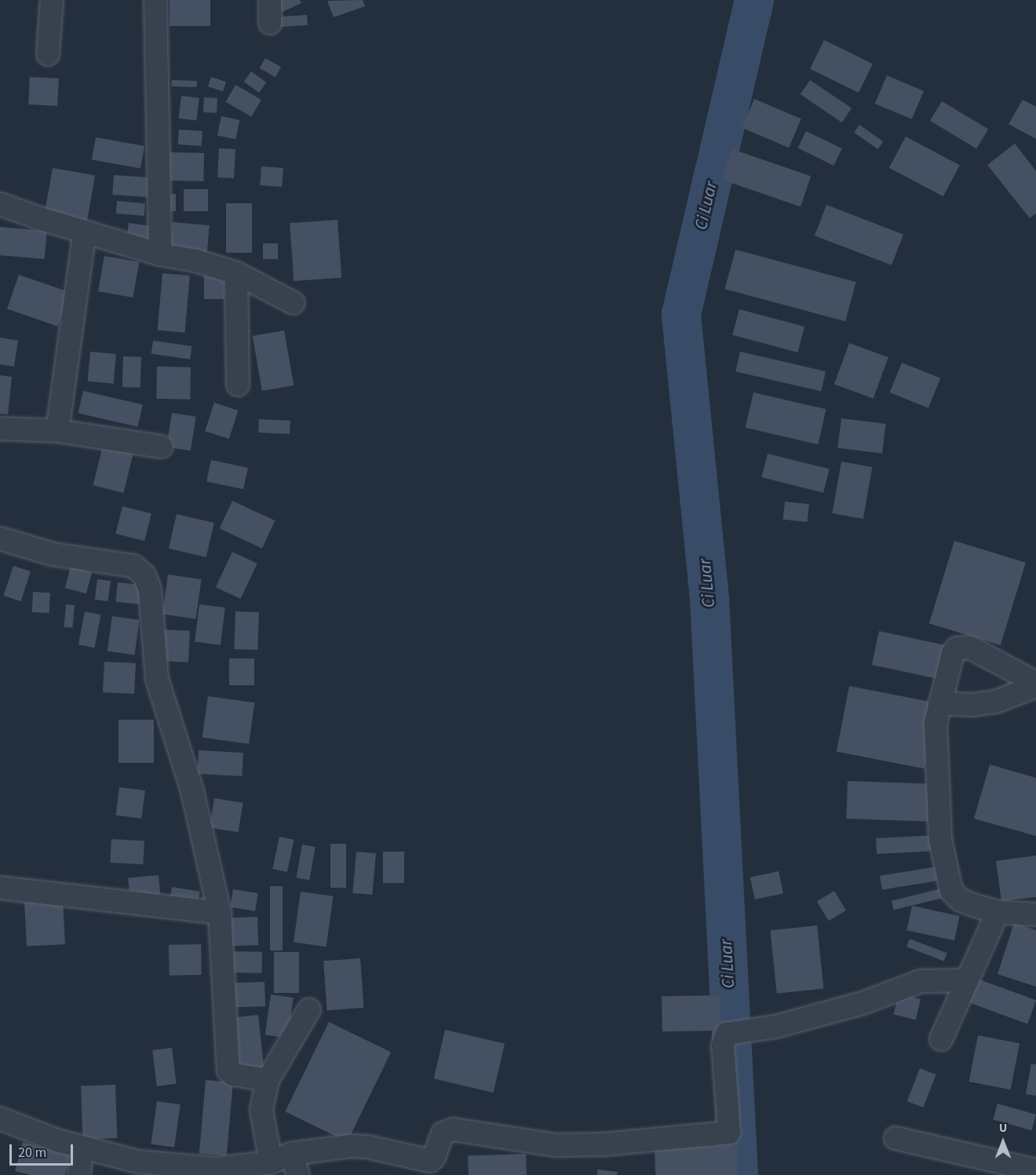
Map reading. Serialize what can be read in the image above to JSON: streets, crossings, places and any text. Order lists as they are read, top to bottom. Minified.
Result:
{"water":["Ci Luar"],"scale_bar":"20 m","north":"top"}
